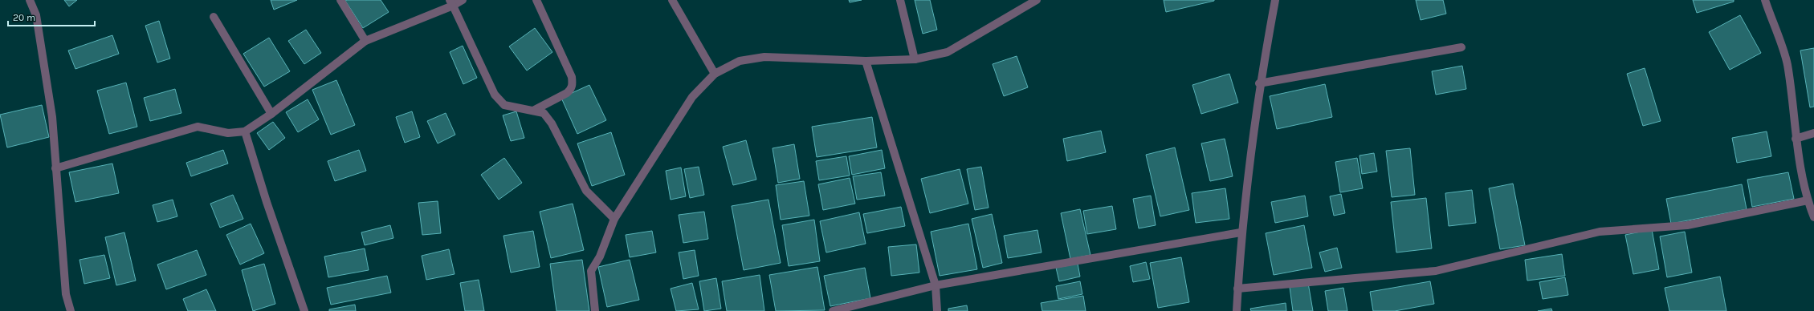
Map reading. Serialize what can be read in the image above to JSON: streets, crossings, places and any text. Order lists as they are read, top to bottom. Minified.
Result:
{"scale_bar":"20 m"}
